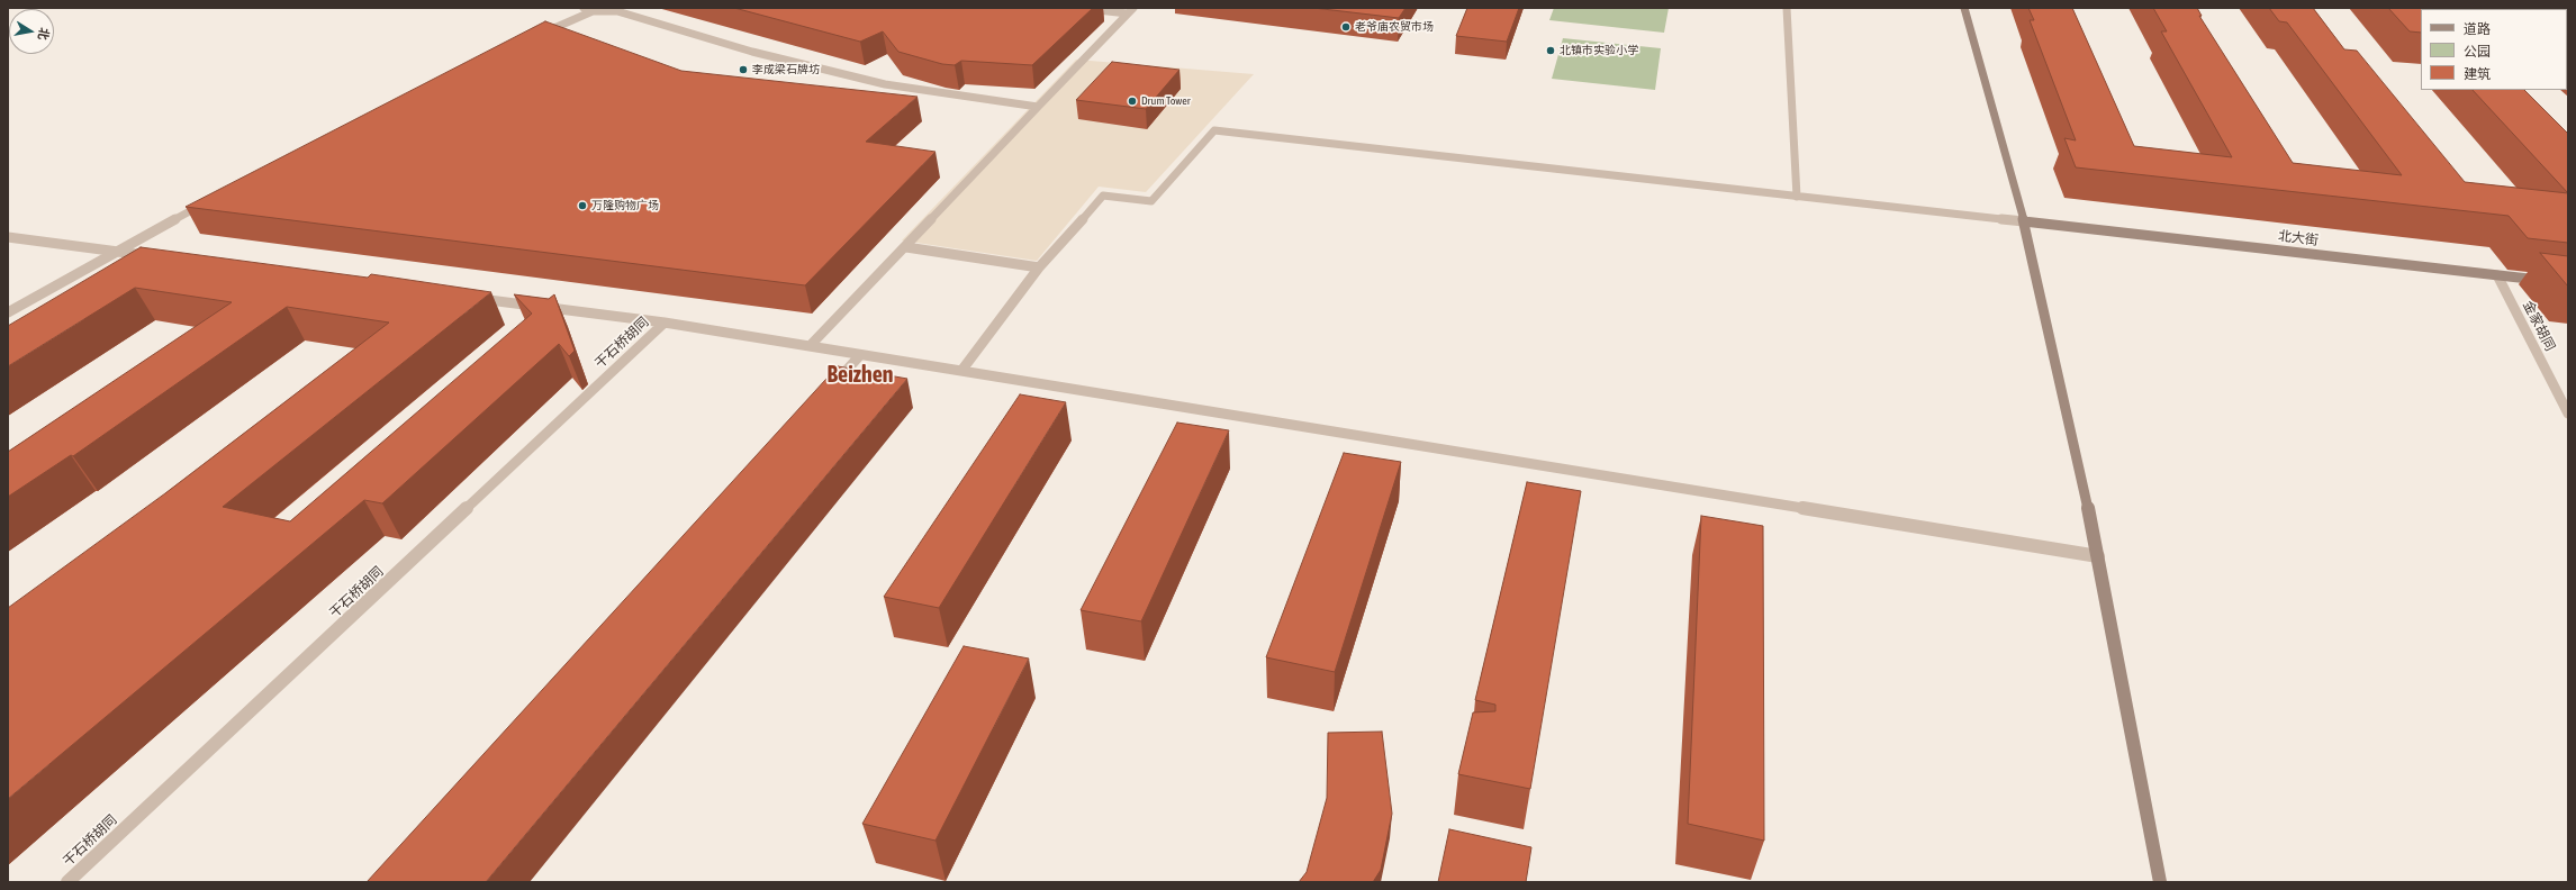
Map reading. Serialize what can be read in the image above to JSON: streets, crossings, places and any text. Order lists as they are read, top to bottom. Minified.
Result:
{"streets":{"street":["北大街","金家胡同","干石桥胡同"]},"crossings":[["北大街","金家胡同"]],"districts":["Beizhen"],"places":["老爷庙农贸市场","北镇市实验小学","李成梁石牌坊","Drum Tower","万隆购物广场"],"legend":["道路","公园","建筑"],"north":"right"}
